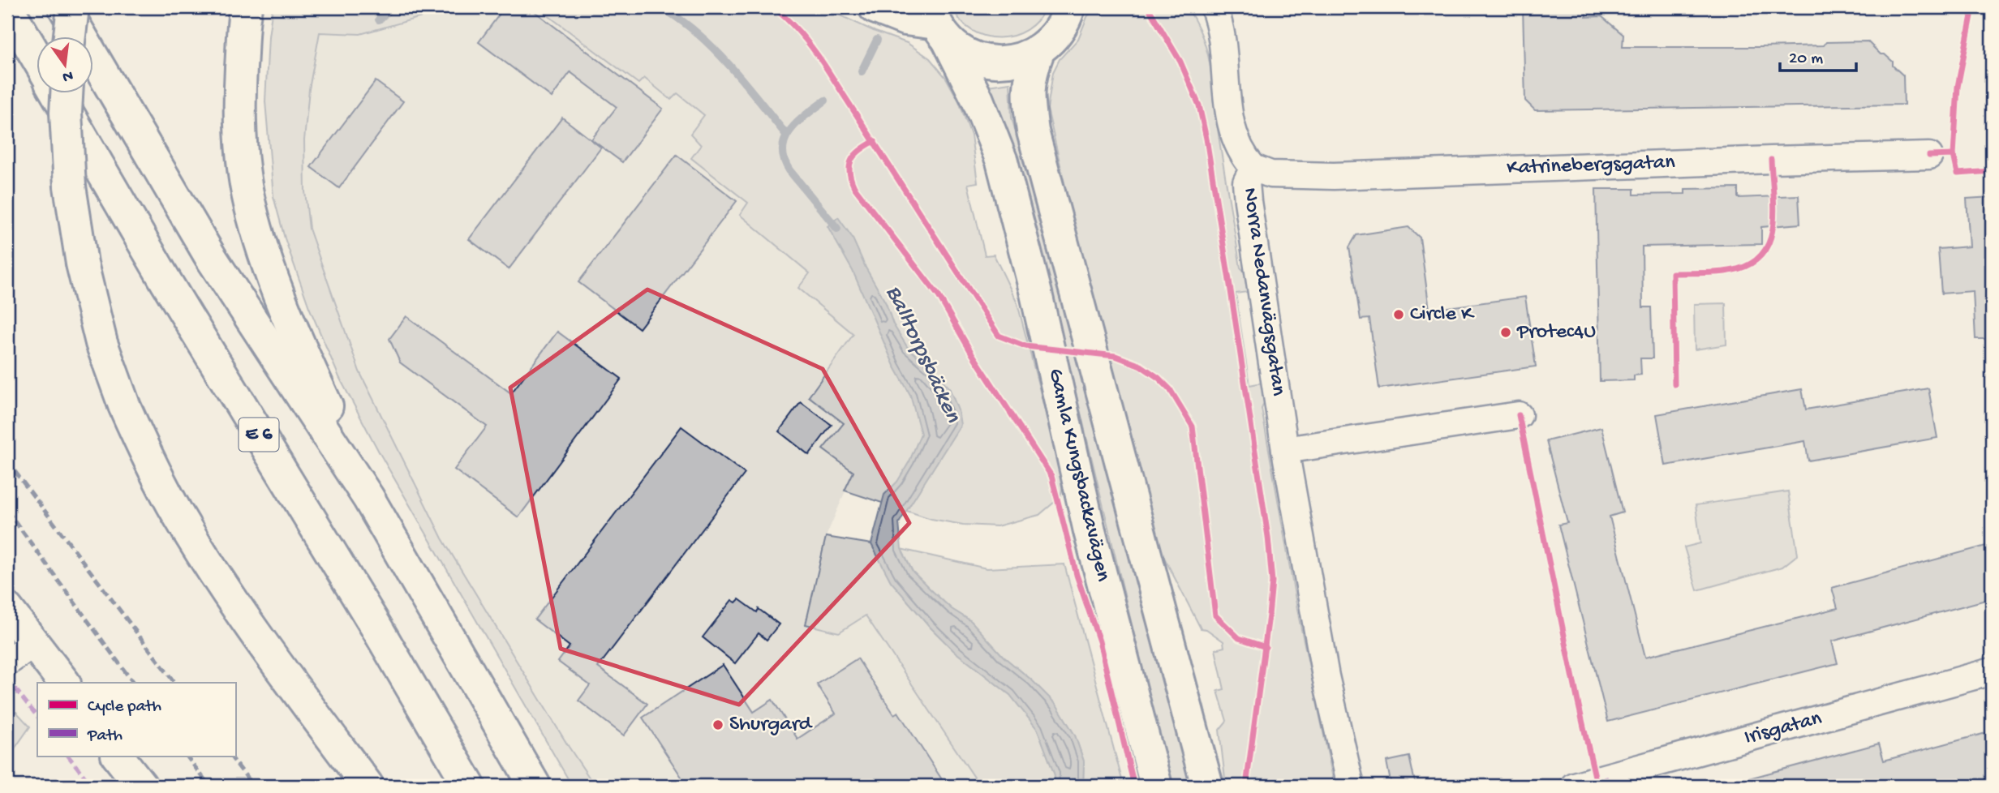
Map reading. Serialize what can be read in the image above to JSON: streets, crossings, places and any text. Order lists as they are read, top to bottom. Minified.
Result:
{"streets":{"main road":["E 6","Gamla Kungsbackavägen"],"street":["Katrinebergsgatan","Norra Nedanvägsgatan","Irisgatan"]},"crossings":[["Katrinebergsgatan","Norra Nedanvägsgatan"]],"water":["Balltorpsbäcken"],"places":["Circle K","Protec4U","Shurgard"],"legend":["Cycle path","Path"],"scale_bar":"20 m","north":"bottom"}
